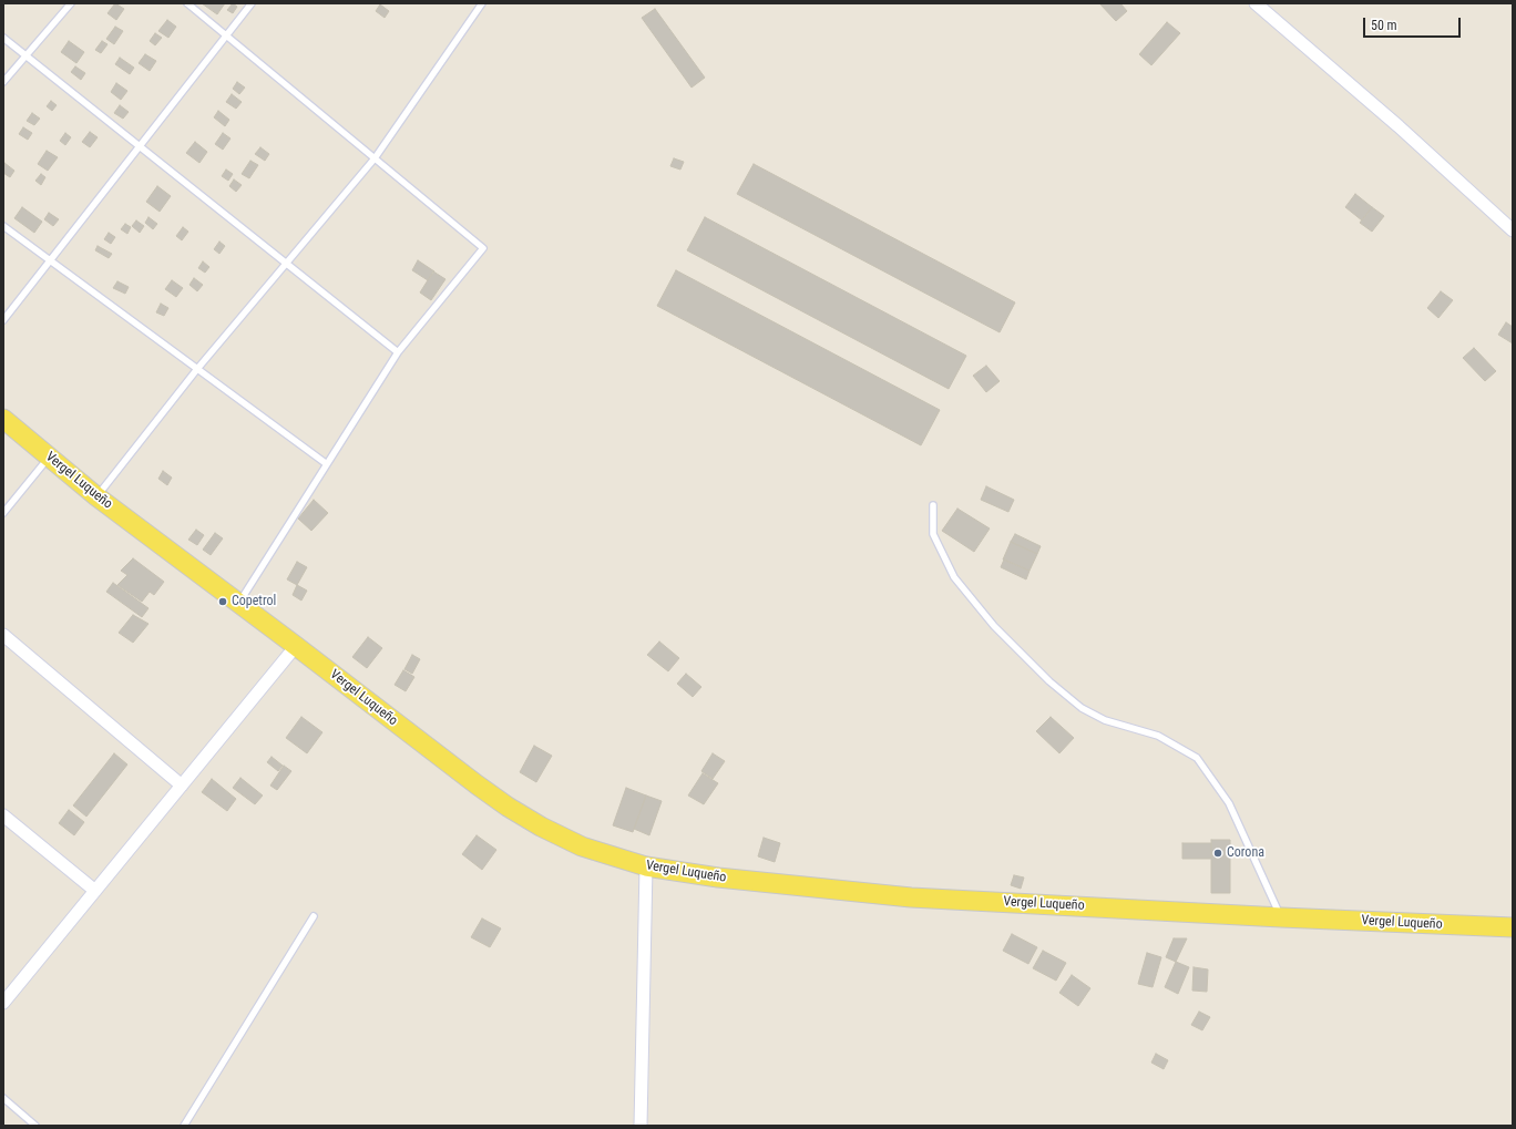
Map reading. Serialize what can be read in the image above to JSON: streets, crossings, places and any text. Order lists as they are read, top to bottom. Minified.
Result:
{"streets":{"main road":["Vergel Luqueño"]},"places":["Copetrol","Corona"],"scale_bar":"50 m"}
